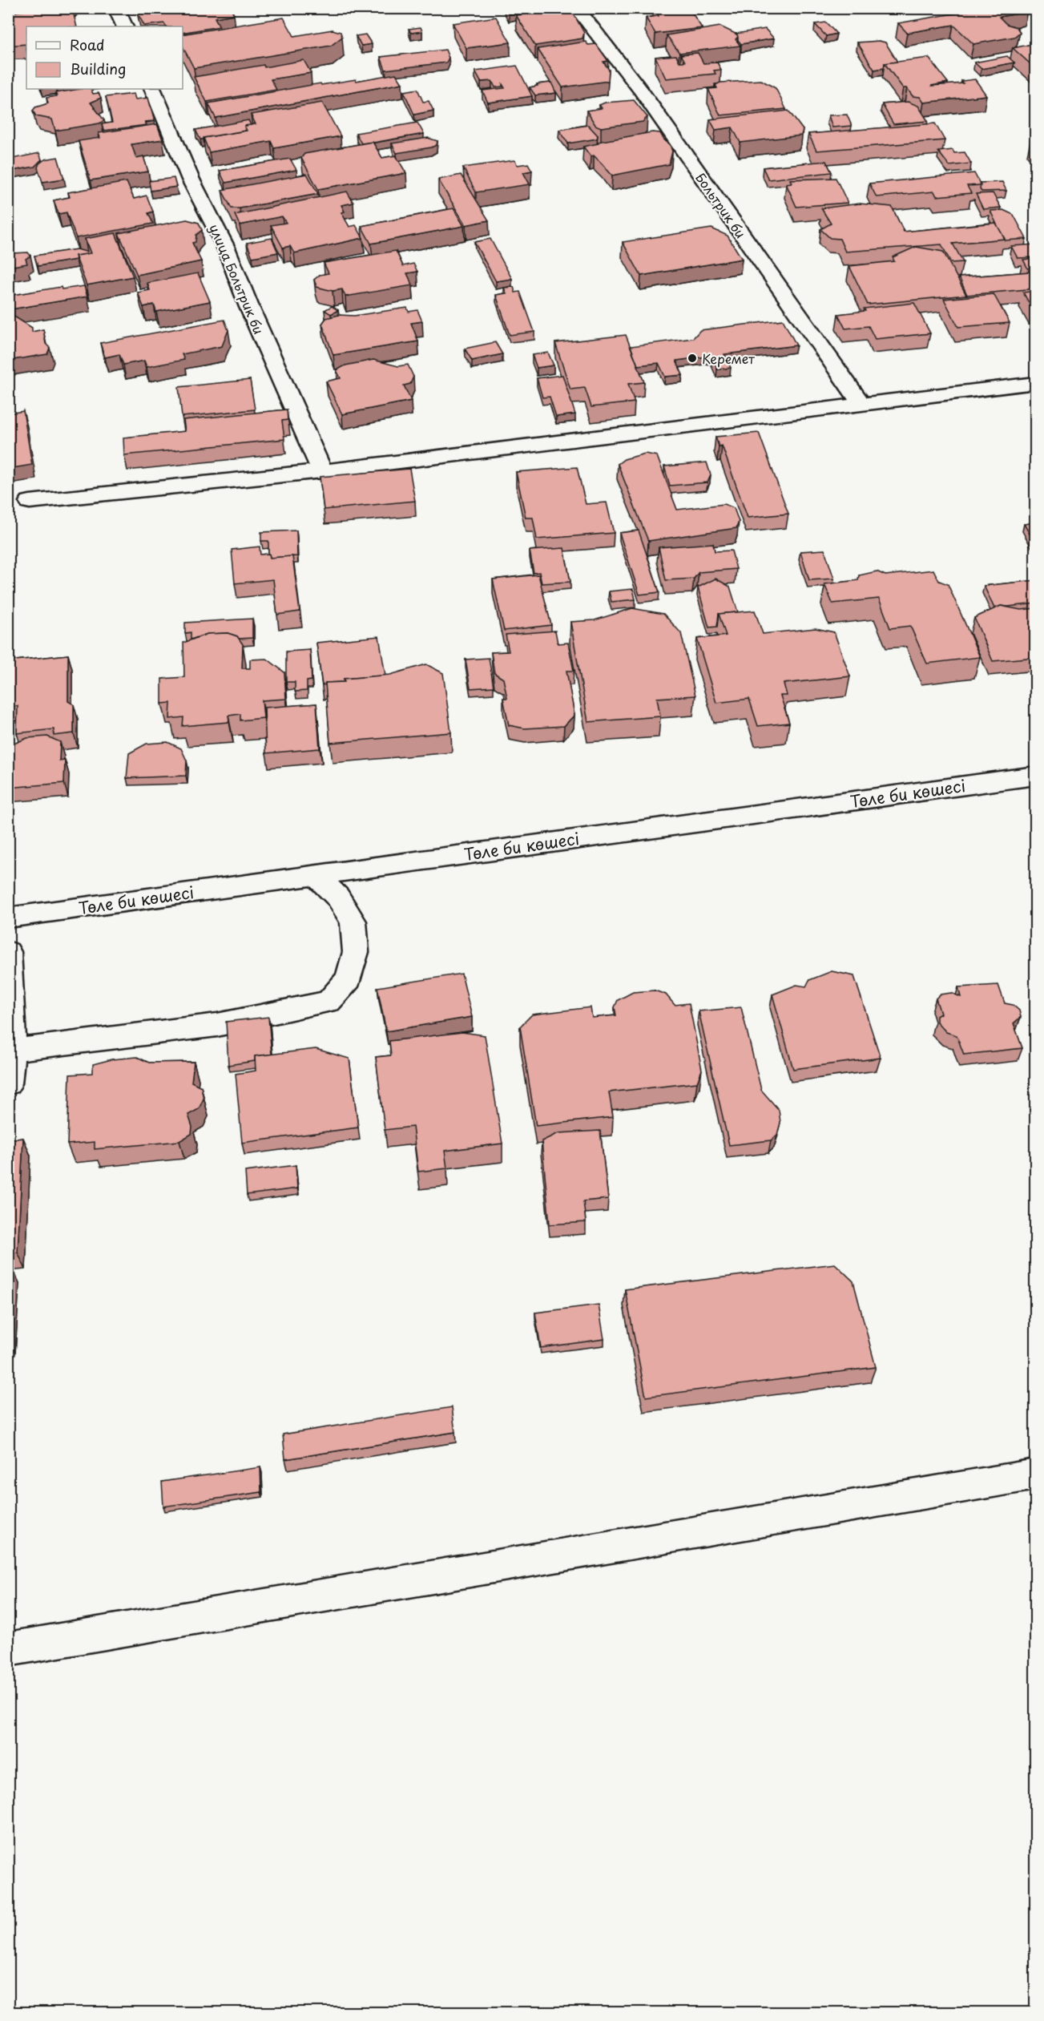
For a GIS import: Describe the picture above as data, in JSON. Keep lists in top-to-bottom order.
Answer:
{
  "streets": {
    "street": ["Больтрик би", "улица Больтрик би", "Төле би көшесі"]
  },
  "places": ["Керемет"],
  "legend": ["Road", "Building"]
}
